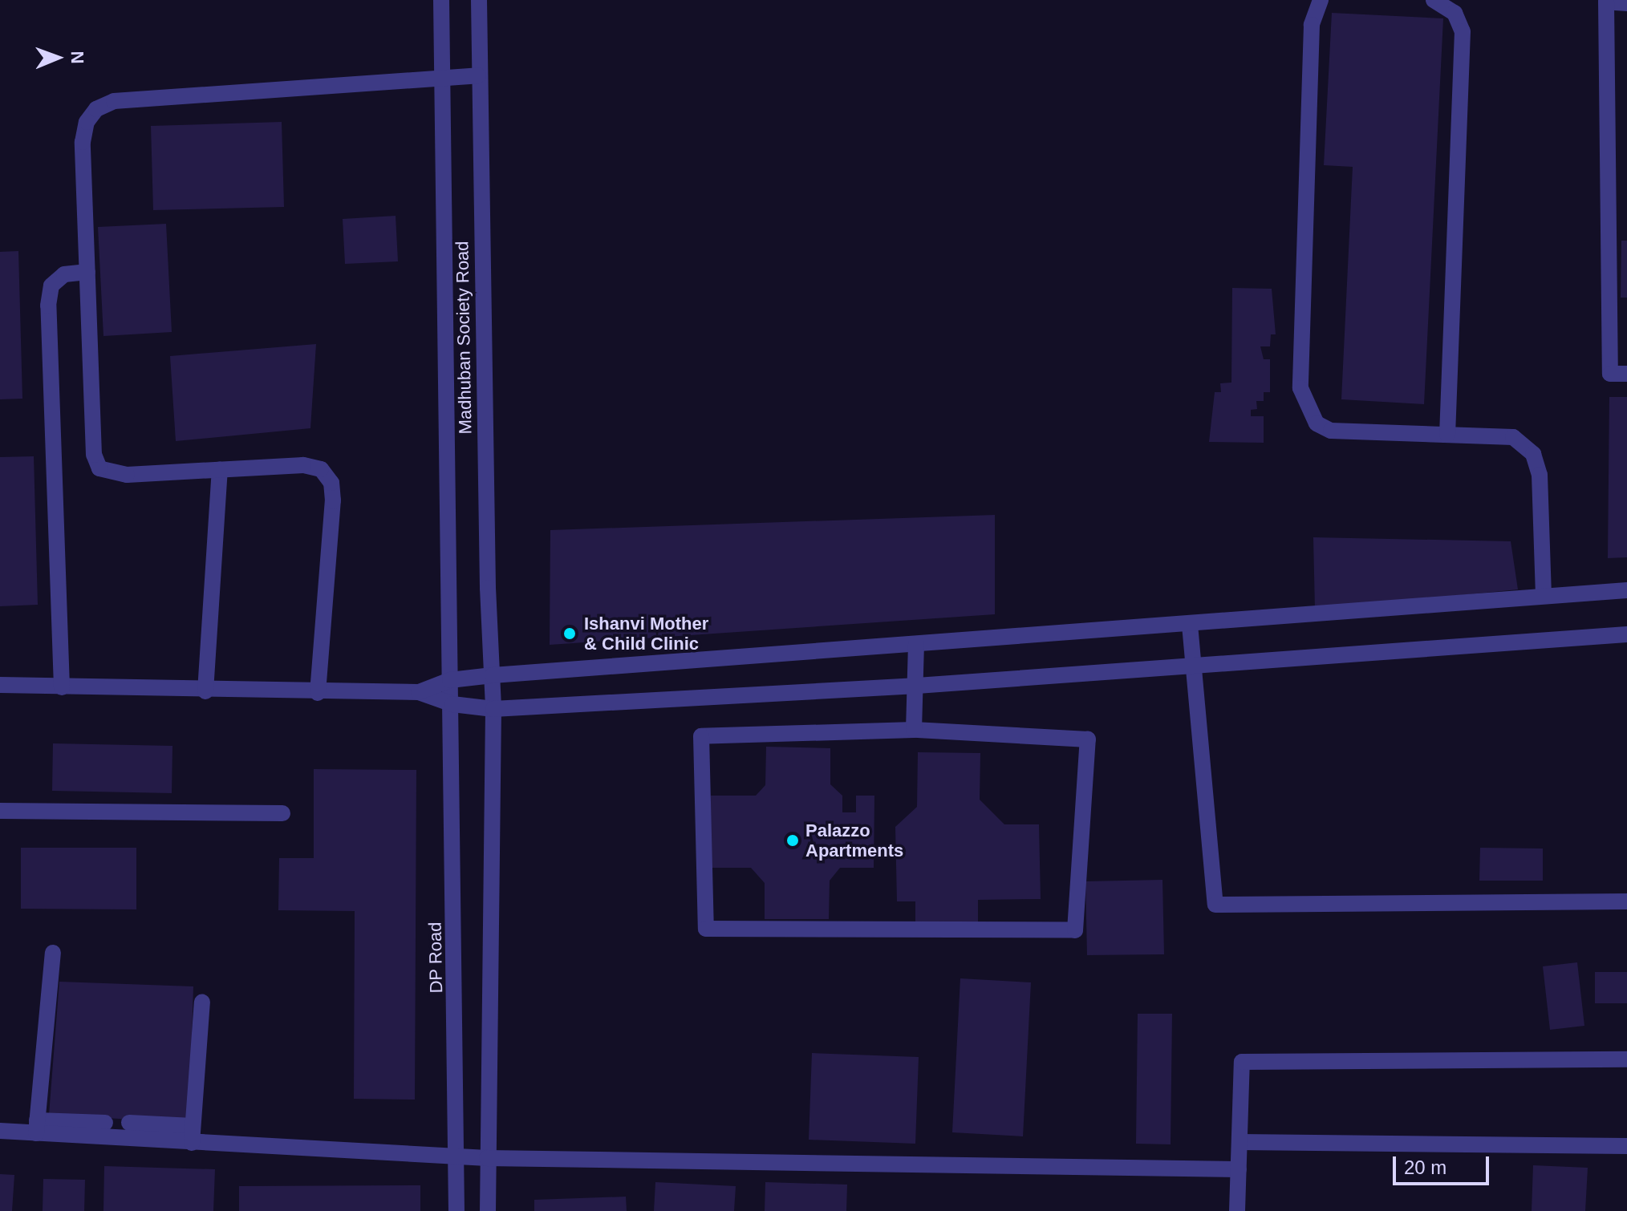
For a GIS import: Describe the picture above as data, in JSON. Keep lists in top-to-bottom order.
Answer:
{
  "streets": {
    "street": ["Madhuban Society Road", "DP Road"]
  },
  "places": ["Ishanvi Mother & Child Clinic", "Palazzo Apartments"],
  "scale_bar": "20 m",
  "north": "right"
}
